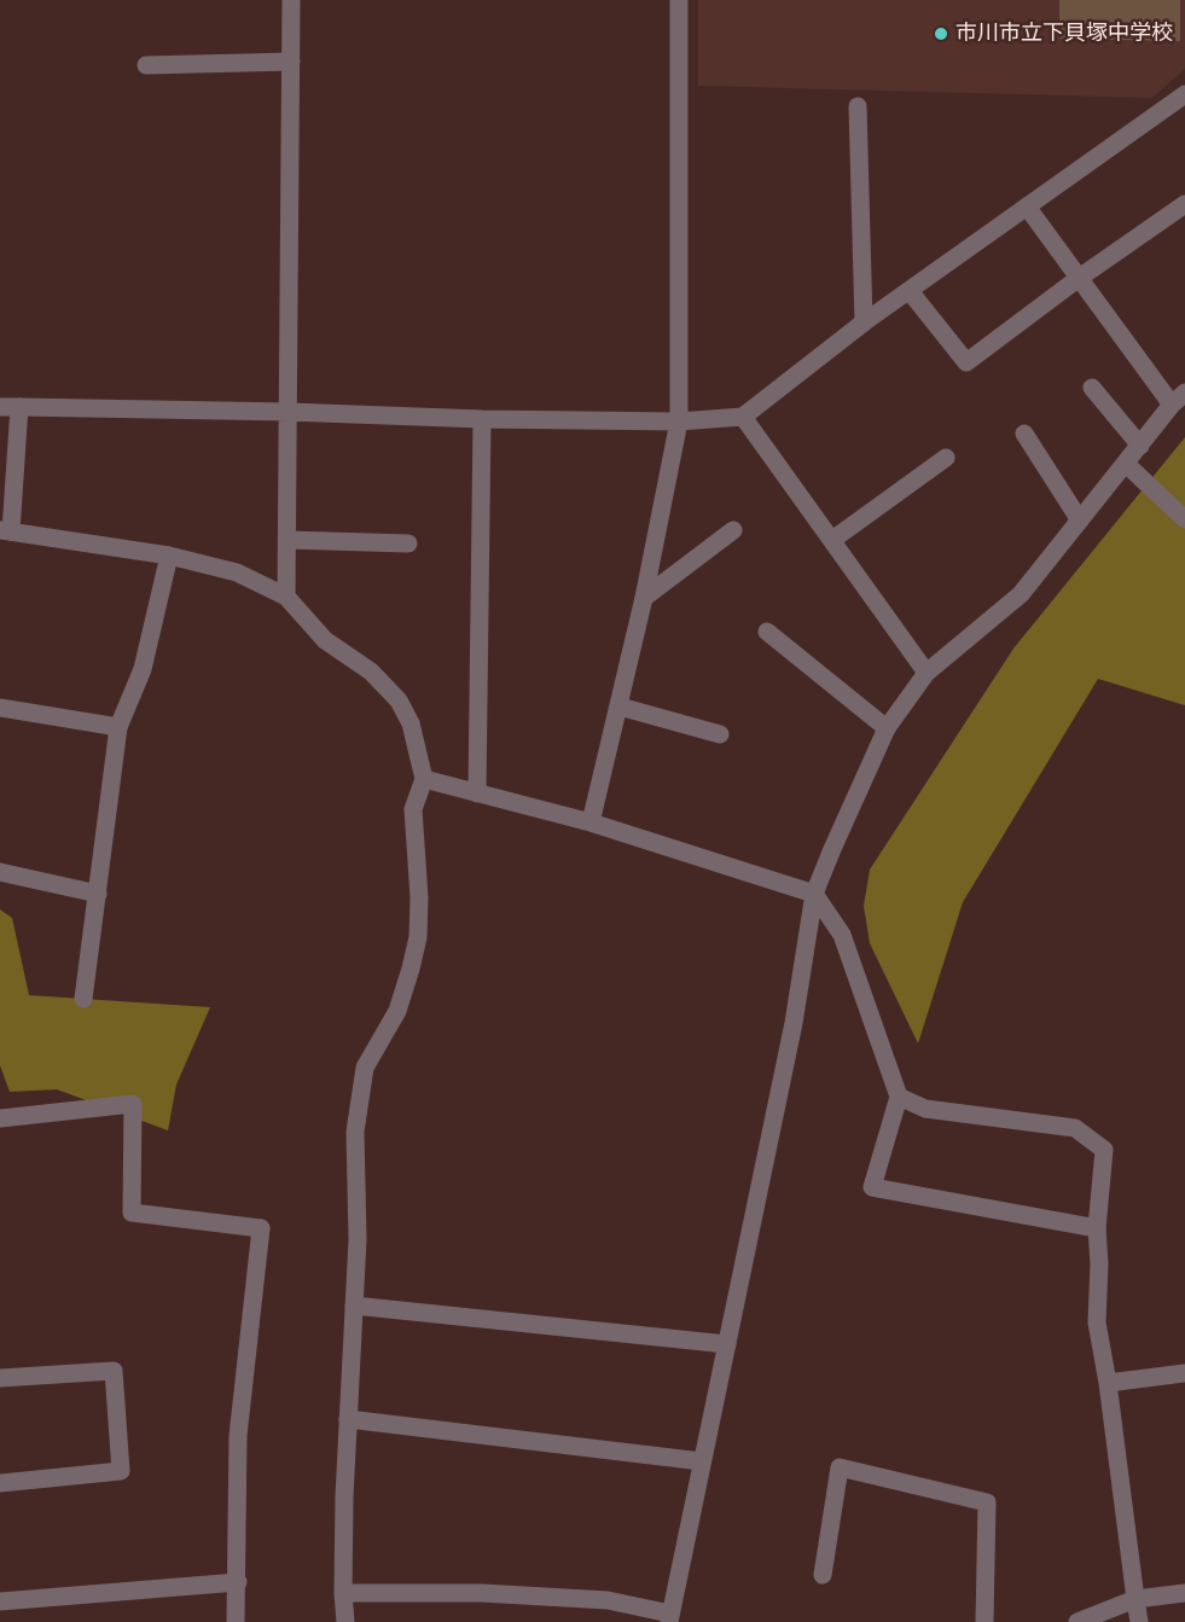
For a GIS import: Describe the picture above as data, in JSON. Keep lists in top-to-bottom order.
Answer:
{
  "places": ["市川市立下貝塚中学校"]
}
